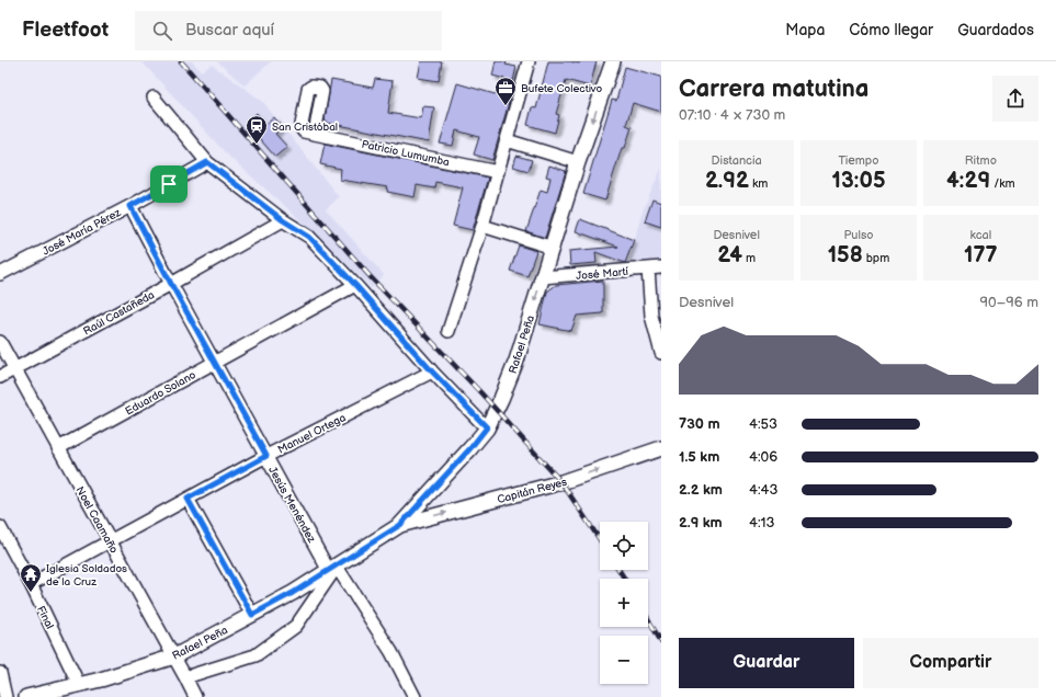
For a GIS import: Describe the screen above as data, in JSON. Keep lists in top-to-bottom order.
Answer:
{
  "streets": {
    "street": [
      "Patricio Lumumba",
      "José María Pérez",
      "José Martí",
      "Raúl Castañeda",
      "Rafael Peña",
      "Eduardo Solano",
      "Manuel Ortega",
      "Capitán Reyes",
      "Jesús Menéndez",
      "Noel Caamaño",
      "Final"
    ]
  },
  "crossings": [
    ["José María Pérez", "Jesús Menéndez"],
    ["José Martí", "Rafael Peña"],
    ["Raúl Castañeda", "Jesús Menéndez"],
    ["Raúl Castañeda", "Noel Caamaño"],
    ["Rafael Peña", "Capitán Reyes"],
    ["Rafael Peña", "Jesús Menéndez"],
    ["Rafael Peña", "Noel Caamaño"],
    ["Rafael Peña", "Final"],
    ["Eduardo Solano", "Jesús Menéndez"],
    ["Eduardo Solano", "Noel Caamaño"],
    ["Manuel Ortega", "Jesús Menéndez"],
    ["Manuel Ortega", "Noel Caamaño"],
    ["Manuel Ortega", "Final"]
  ],
  "one_way": ["Capitán Reyes"],
  "places": {
    "office": ["Bufete Colectivo"],
    "station": ["San Cristóbal"],
    "temple": ["Iglesia Soldados de la Cruz"]
  },
  "page": {
    "header": "Fleetfoot",
    "search": "Buscar aquí",
    "nav": ["Mapa", "Cómo llegar", "Guardados"],
    "heading": ["Carrera matutina", "07:10 · 4 × 730 m"],
    "stats": [
      ["Distancia", "2.92 km"],
      ["Tiempo", "13:05"],
      ["Ritmo", "4:29 /km"],
      ["Desnivel", "24 m"],
      ["Pulso", "158 bpm"],
      ["kcal", "177"]
    ],
    "chart": ["Desnivel", "90–96 m"],
    "list": [
      {
        "name": "730 m",
        "note": "4:53"
      },
      {
        "name": "1.5 km",
        "note": "4:06"
      },
      {
        "name": "2.2 km",
        "note": "4:43"
      },
      {
        "name": "2.9 km",
        "note": "4:13"
      }
    ],
    "map_buttons": ["+", "−"],
    "buttons": ["Guardar", "Compartir"]
  }
}
